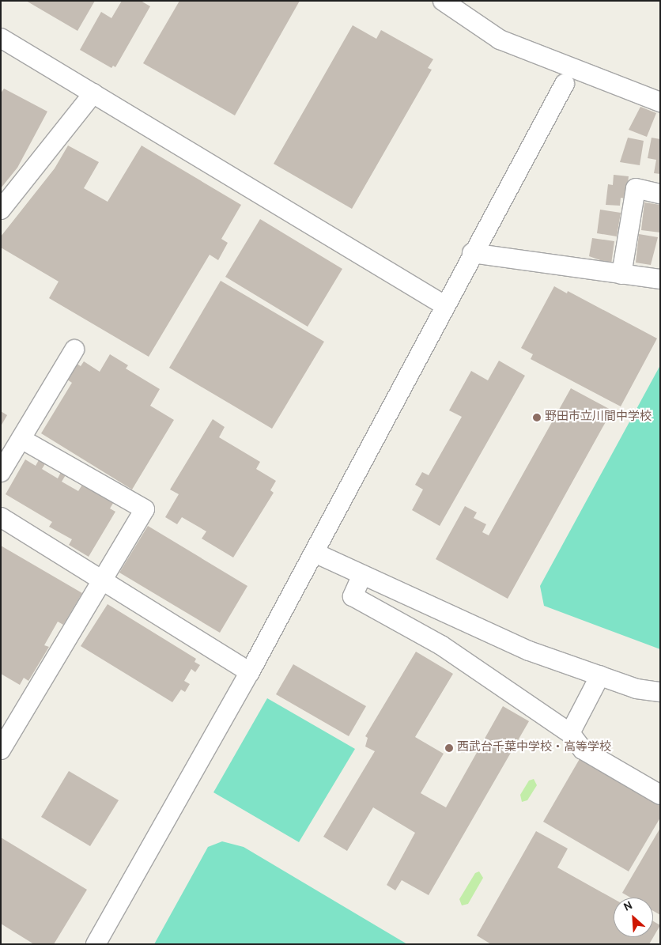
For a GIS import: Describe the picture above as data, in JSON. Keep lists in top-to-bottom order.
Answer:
{
  "places": ["野田市立川間中学校", "西武台千葉中学校・高等学校"],
  "north": "top left"
}
